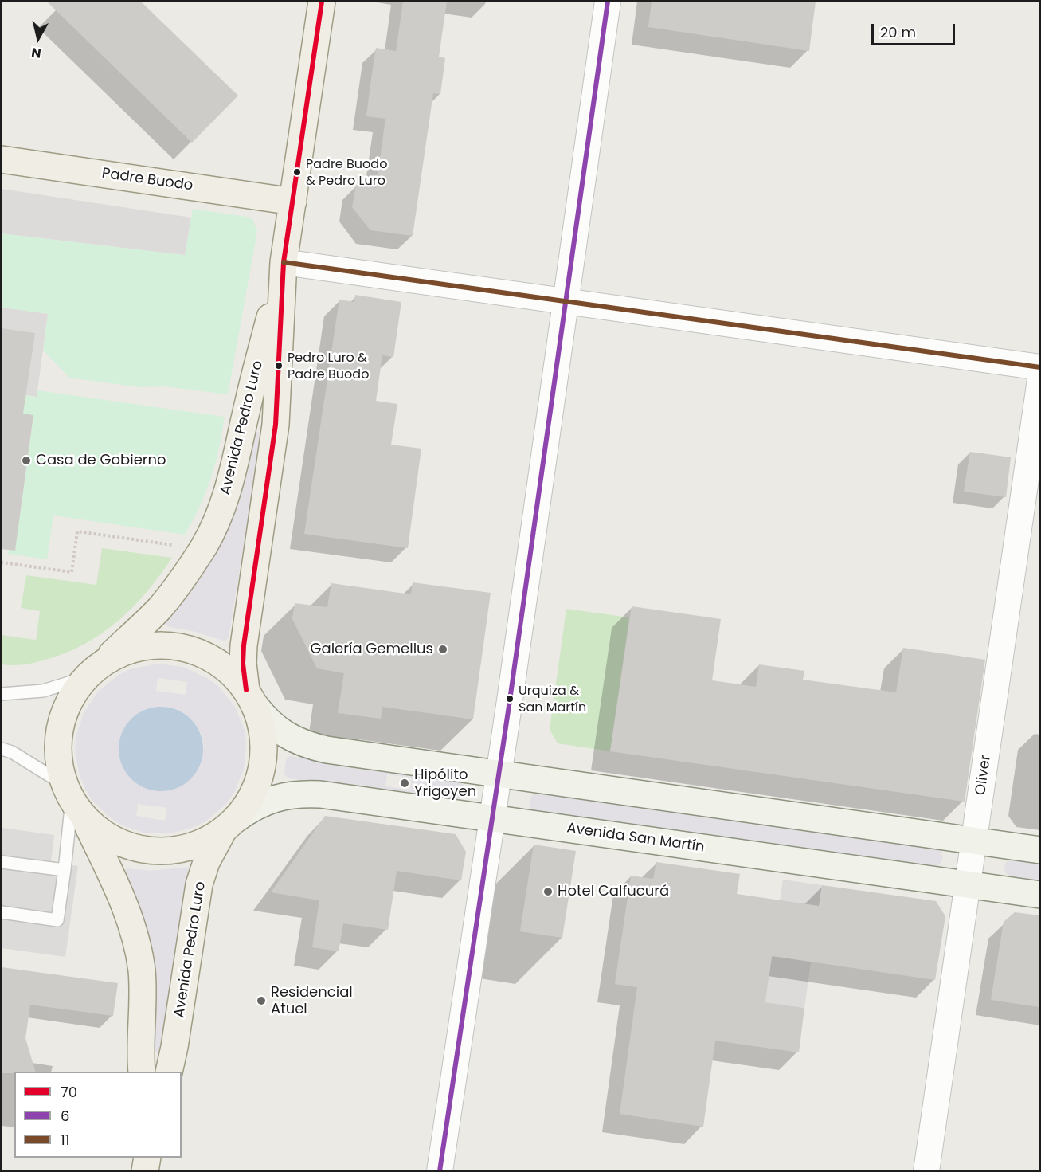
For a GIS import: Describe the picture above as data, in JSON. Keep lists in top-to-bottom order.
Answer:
{
  "streets": {
    "main road": ["Padre Buodo", "Avenida Pedro Luro", "Avenida San Martín"],
    "street": ["Oliver"]
  },
  "crossings": [
    ["Padre Buodo", "Avenida Pedro Luro"],
    ["Avenida Pedro Luro", "Avenida San Martín"],
    ["Oliver", "Avenida San Martín"]
  ],
  "places": [
    "Padre Buodo & Pedro Luro",
    "Pedro Luro & Padre Buodo",
    "Casa de Gobierno",
    "Galería Gemellus",
    "Urquiza & San Martín",
    "Hipólito Yrigoyen",
    "Hotel Calfucurá",
    "Residencial Atuel"
  ],
  "lines": ["transit line 70", "transit line 6", "transit line 11"],
  "legend": ["70", "6", "11"],
  "scale_bar": "20 m",
  "north": "bottom"
}
